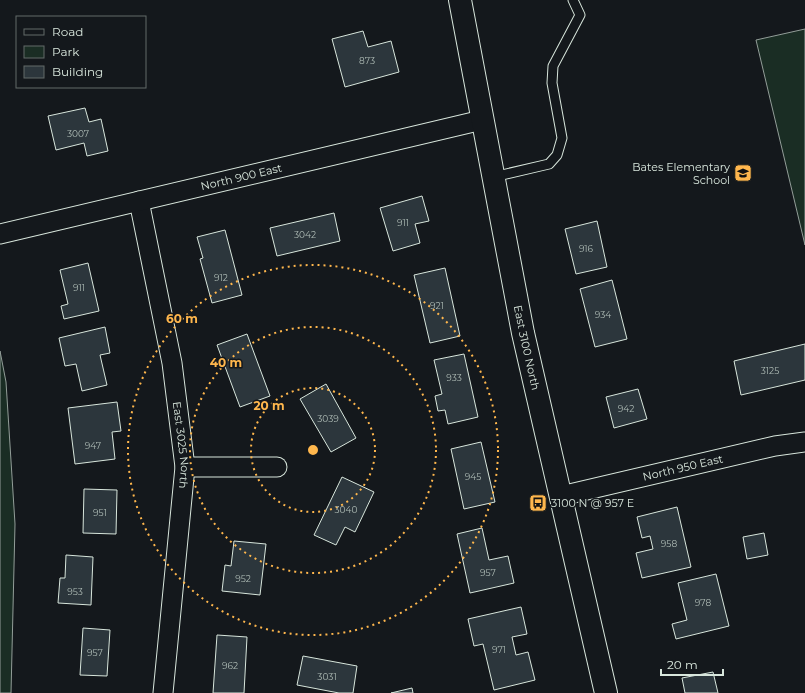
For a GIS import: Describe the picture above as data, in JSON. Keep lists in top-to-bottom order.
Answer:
{
  "streets": {
    "main road": ["East 3100 North"],
    "street": ["North 900 East", "East 3025 North", "North 950 East"]
  },
  "crossings": [
    ["North 900 East", "East 3100 North"],
    ["North 900 East", "East 3025 North"],
    ["East 3100 North", "North 950 East"]
  ],
  "places": {
    "school or university": ["Bates Elementary School"],
    "bus stop": ["3100 N @ 957 E"]
  },
  "house_numbers": [
    "873",
    "3007",
    "911",
    "3042",
    "916",
    "912",
    "911",
    "921",
    "934",
    "3125",
    "933",
    "942",
    "3039",
    "947",
    "945",
    "3040",
    "951",
    "958",
    "957",
    "952",
    "953",
    "978",
    "971",
    "957",
    "962",
    "3031"
  ],
  "legend": ["Road", "Park", "Building"],
  "scale_bar": "20 m",
  "rings": ["60 m", "40 m", "20 m"]
}
